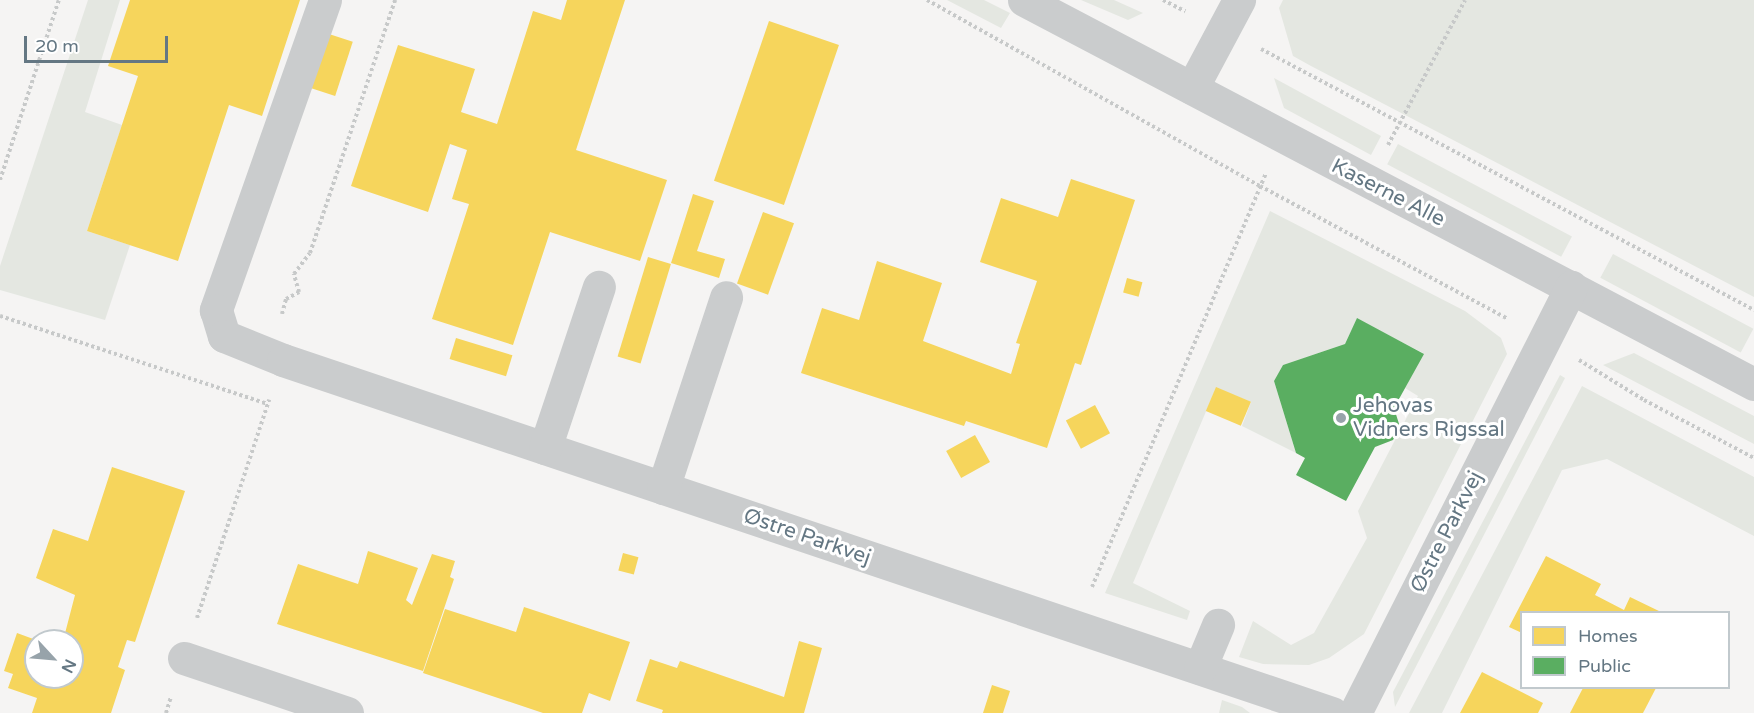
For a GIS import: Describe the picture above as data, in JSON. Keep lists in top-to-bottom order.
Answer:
{
  "streets": {
    "street": ["Kaserne Alle", "Østre Parkvej"]
  },
  "crossings": [
    ["Kaserne Alle", "Østre Parkvej"]
  ],
  "places": ["Jehovas Vidners Rigssal"],
  "legend": ["Homes", "Public"],
  "scale_bar": "20 m",
  "north": "bottom right"
}
